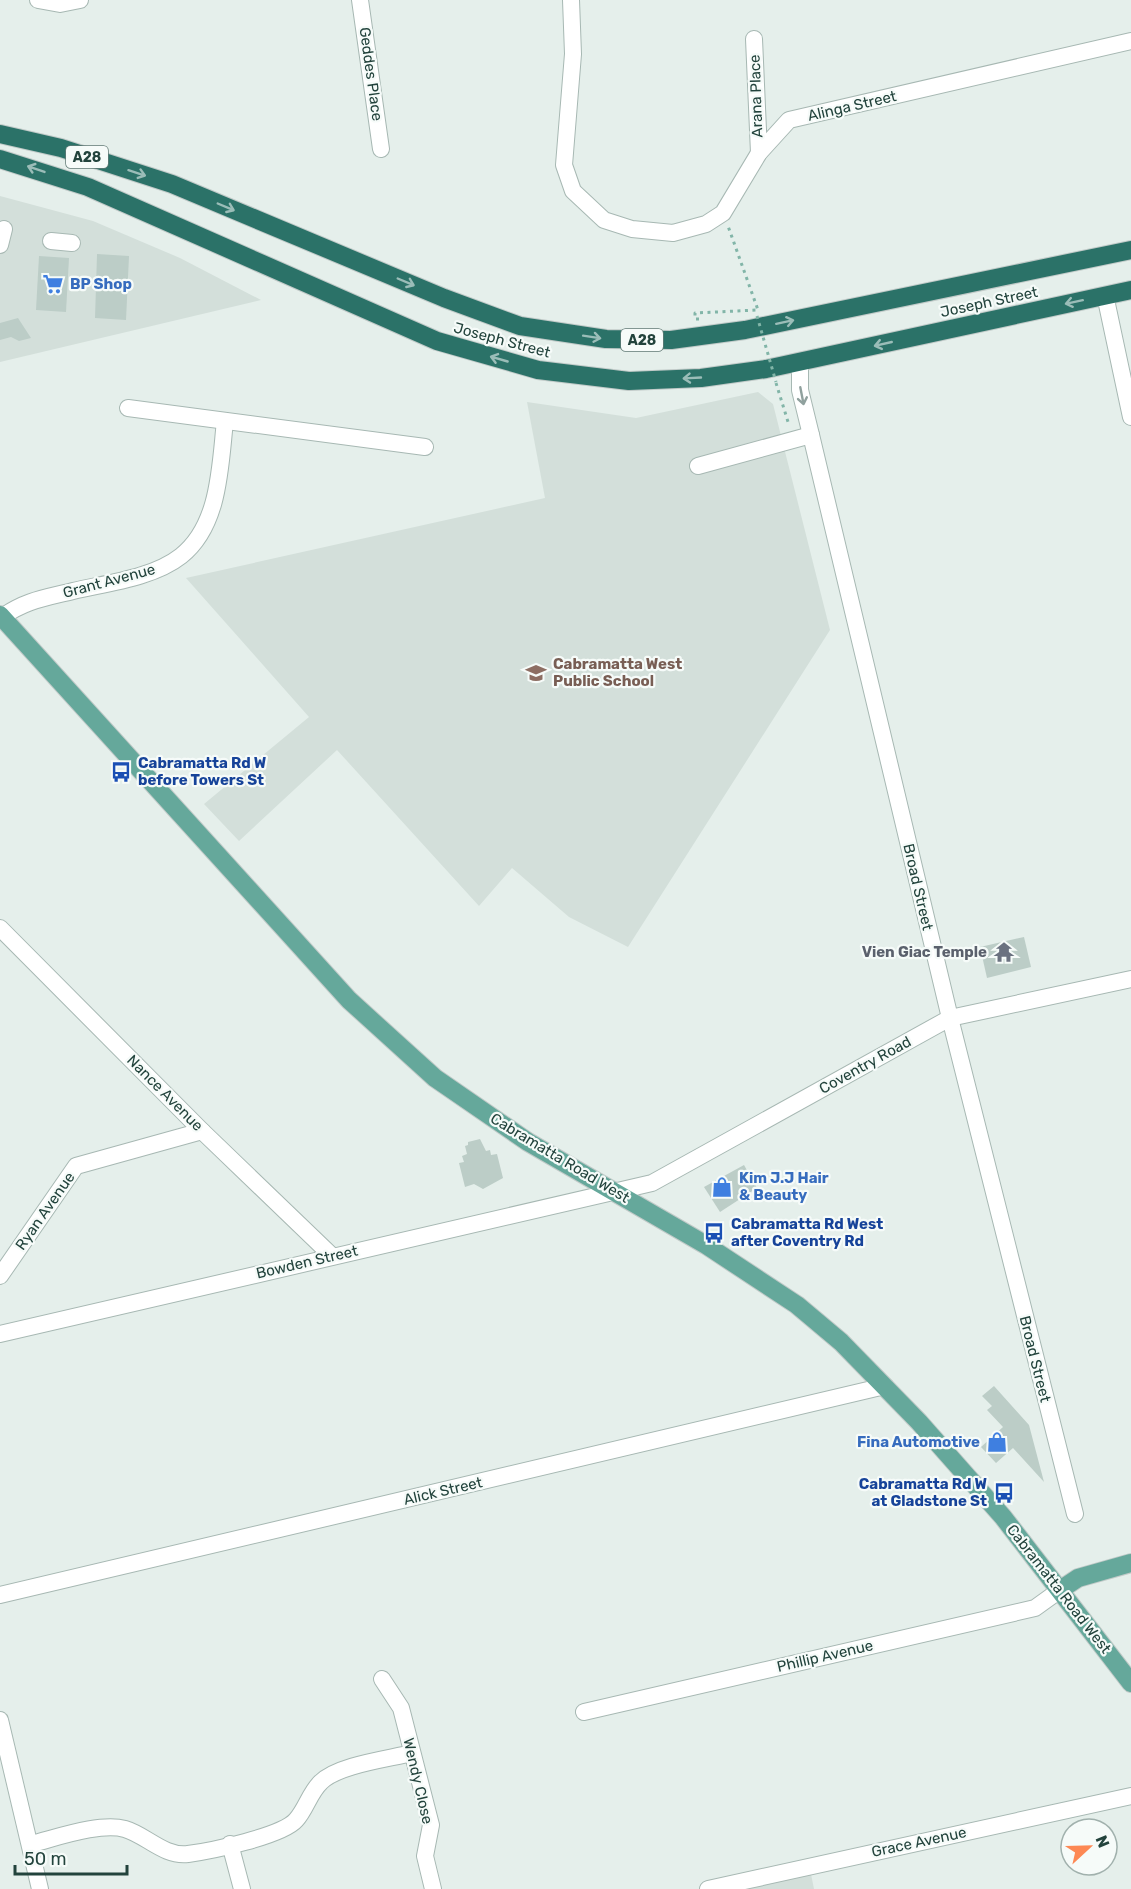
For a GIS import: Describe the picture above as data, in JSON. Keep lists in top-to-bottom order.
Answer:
{
  "streets": {
    "highway": ["A28", "Joseph Street"],
    "main road": ["Cabramatta Road West"],
    "street": [
      "Geddes Place",
      "Arana Place",
      "Alinga Street",
      "Grant Avenue",
      "Broad Street",
      "Coventry Road",
      "Nance Avenue",
      "Ryan Avenue",
      "Bowden Street",
      "Alick Street",
      "Phillip Avenue",
      "Wendy Close",
      "Grace Avenue"
    ]
  },
  "crossings": [
    ["Arana Place", "Alinga Street"],
    ["Joseph Street", "Broad Street"],
    ["Grant Avenue", "Cabramatta Road West"],
    ["Broad Street", "Coventry Road"],
    ["Coventry Road", "Cabramatta Road West"],
    ["Coventry Road", "Bowden Street"],
    ["Nance Avenue", "Ryan Avenue"],
    ["Nance Avenue", "Bowden Street"],
    ["Cabramatta Road West", "Bowden Street"],
    ["Cabramatta Road West", "Alick Street"],
    ["Cabramatta Road West", "Phillip Avenue"]
  ],
  "places": {
    "supermarket": ["BP Shop"],
    "school or university": ["Cabramatta West Public School"],
    "bus stop": ["Cabramatta Rd W before Towers St", "Cabramatta Rd West after Coventry Rd", "Cabramatta Rd W at Gladstone St"],
    "temple": ["Vien Giac Temple"],
    "shop": ["Kim J.J Hair & Beauty", "Fina Automotive"]
  },
  "scale_bar": "50 m",
  "north": "right"
}
